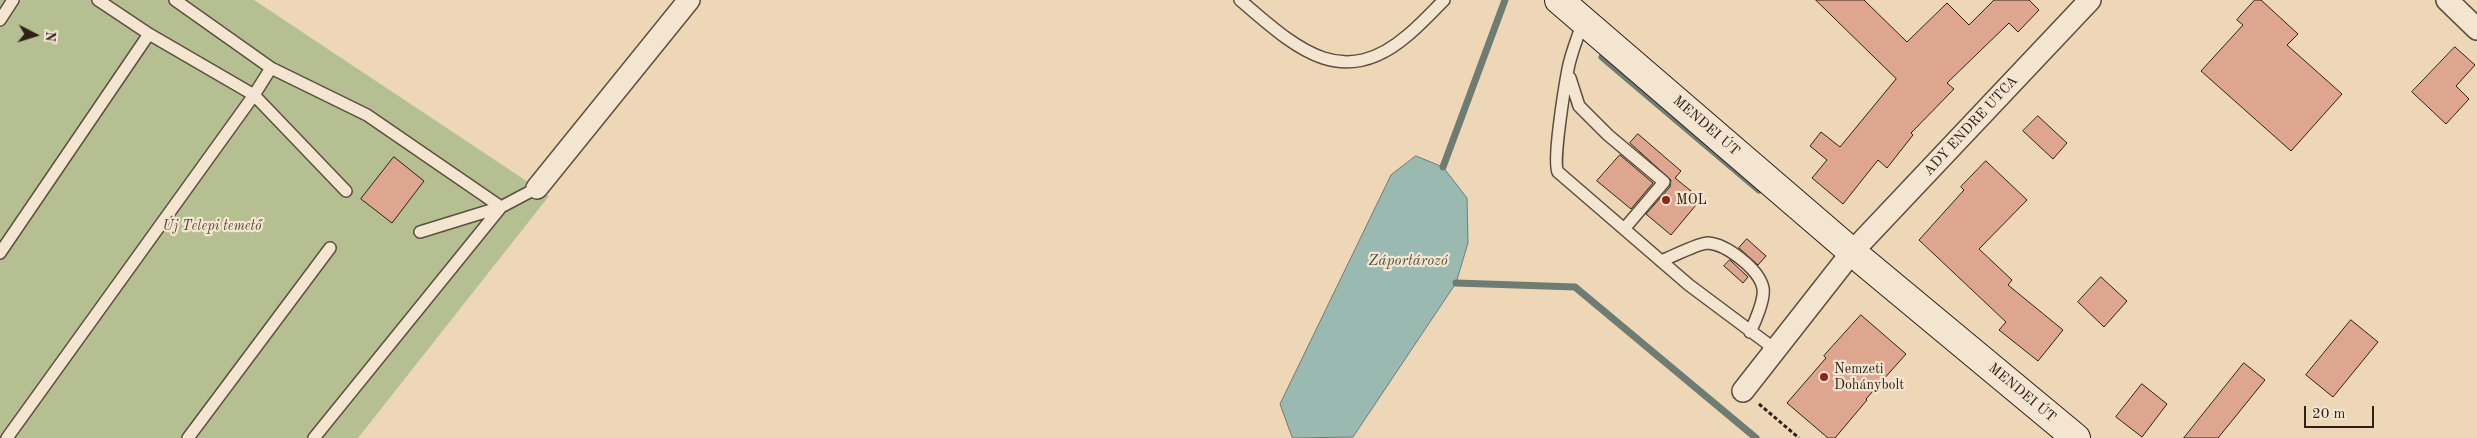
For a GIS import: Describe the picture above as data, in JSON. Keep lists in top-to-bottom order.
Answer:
{
  "streets": {
    "main road": ["MENDEI ÚT"],
    "street": ["ADY ENDRE UTCA"]
  },
  "crossings": [
    ["MENDEI ÚT", "ADY ENDRE UTCA"]
  ],
  "water": ["Záportározó"],
  "parks": ["Új Telepi temető"],
  "places": ["MOL", "Nemzeti Dohánybolt"],
  "scale_bar": "20 m",
  "north": "right"
}
